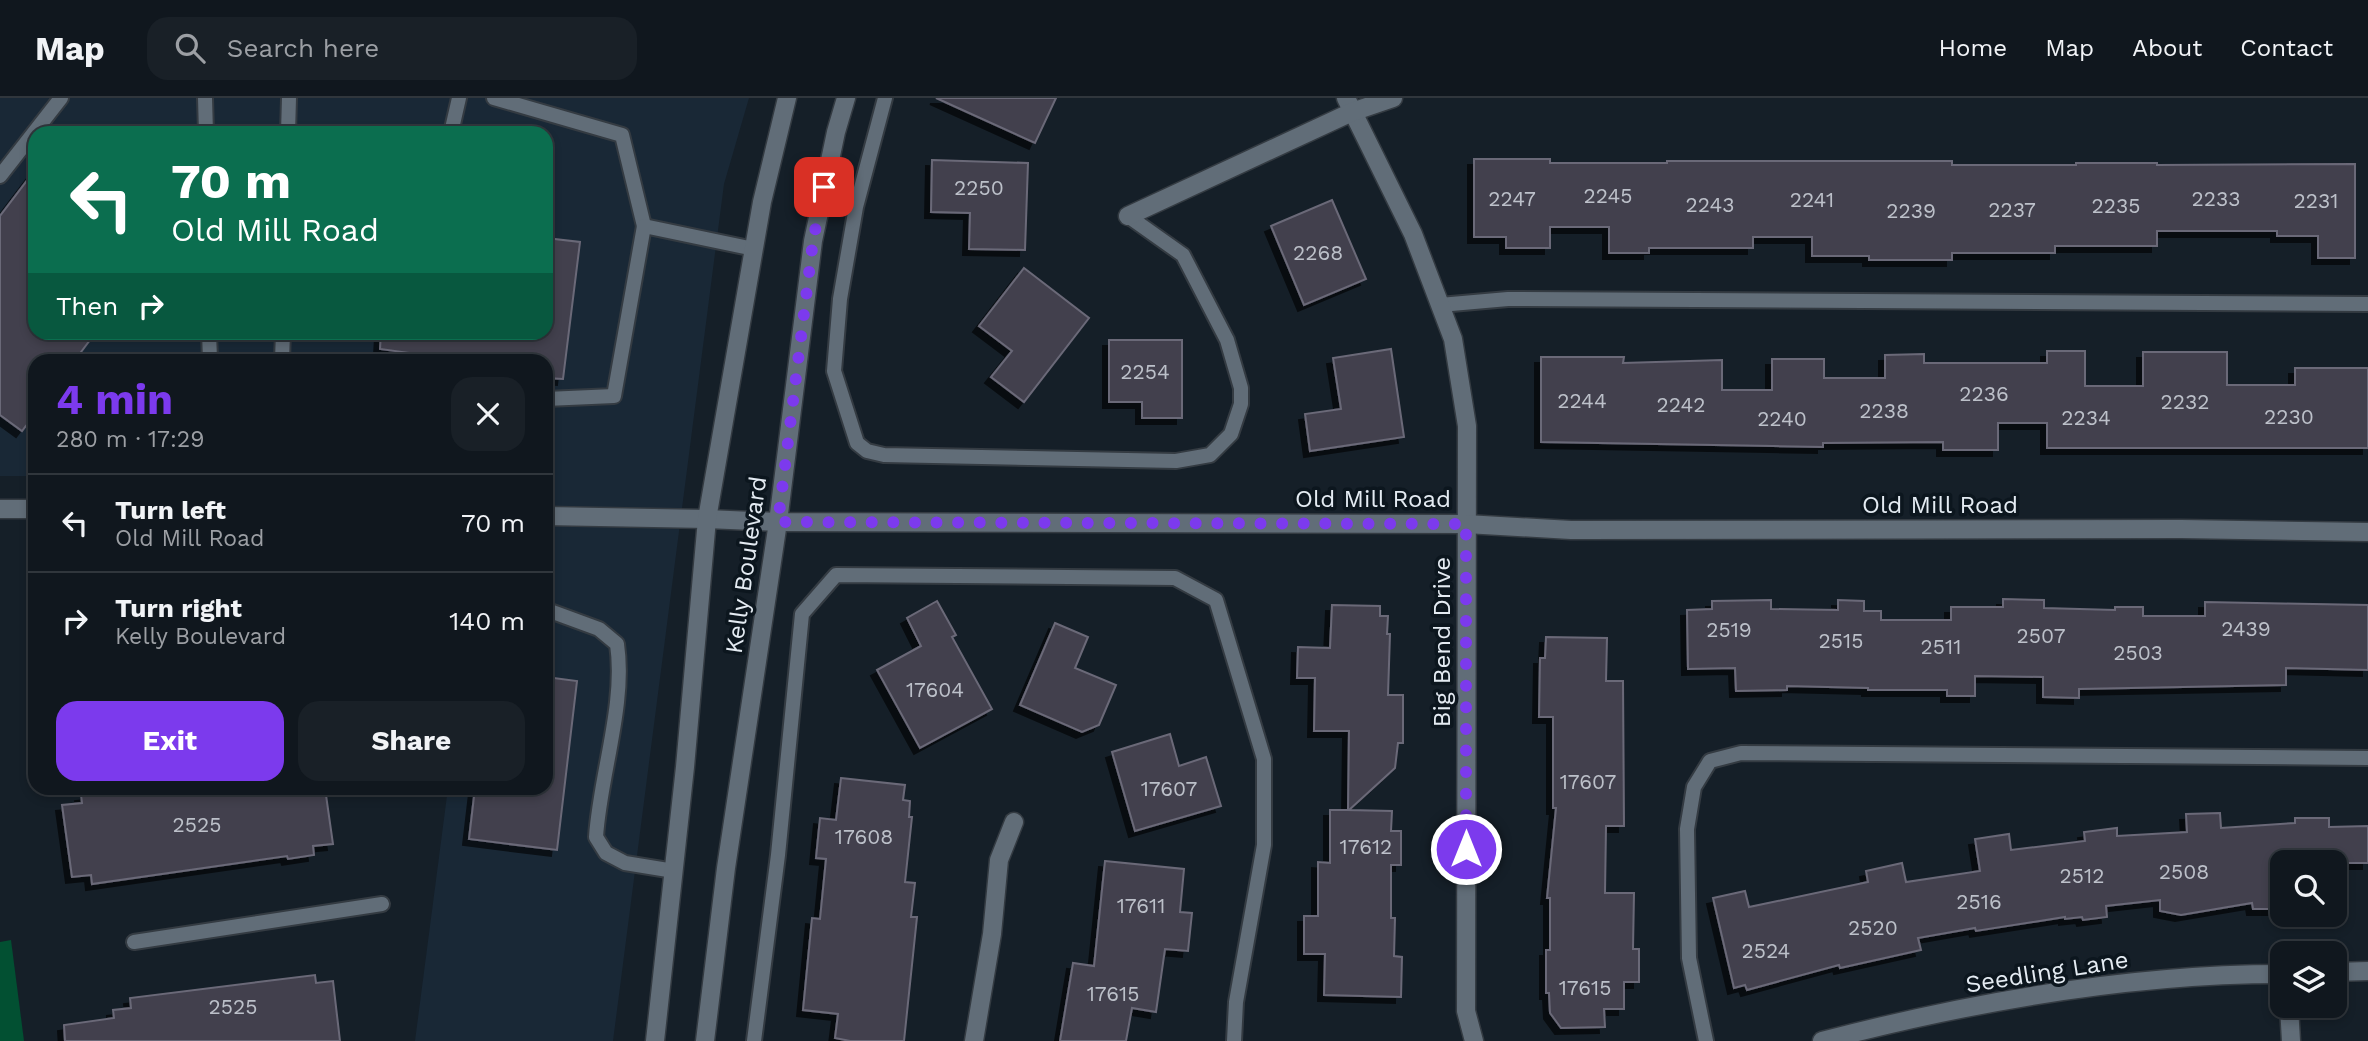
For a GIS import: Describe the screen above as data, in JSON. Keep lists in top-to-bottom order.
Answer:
{
  "streets": {
    "street": [
      "Old Mill Road",
      "Kelly Boulevard",
      "Big Bend Drive",
      "Seedling Lane"
    ]
  },
  "crossings": [
    ["Old Mill Road", "Kelly Boulevard"],
    ["Old Mill Road", "Big Bend Drive"]
  ],
  "house_numbers": [
    "2250",
    "2245",
    "2247",
    "2233",
    "2241",
    "2231",
    "2243",
    "2235",
    "2237",
    "2239",
    "2268",
    "2254",
    "2236",
    "2244",
    "2232",
    "2242",
    "2238",
    "2230",
    "2234",
    "2240",
    "2439",
    "2519",
    "2507",
    "2515",
    "2511",
    "2503",
    "17604",
    "17607",
    "17607",
    "2525",
    "17608",
    "17612",
    "2508",
    "2512",
    "2516",
    "17611",
    "2520",
    "2524",
    "17615",
    "17615",
    "2525"
  ],
  "page": {
    "header": "Map",
    "search": "Search here",
    "nav": [
      "Home",
      "Map",
      "About",
      "Contact"
    ],
    "turn": ["70 m", "Old Mill Road"],
    "then": "Then",
    "heading": ["4 min", "280 m · 17:29"],
    "list": [
      {
        "name": "Turn left",
        "note": "Old Mill Road",
        "value": "70 m"
      },
      {
        "name": "Turn right",
        "note": "Kelly Boulevard",
        "value": "140 m"
      }
    ],
    "buttons": ["Exit", "Share"]
  }
}
